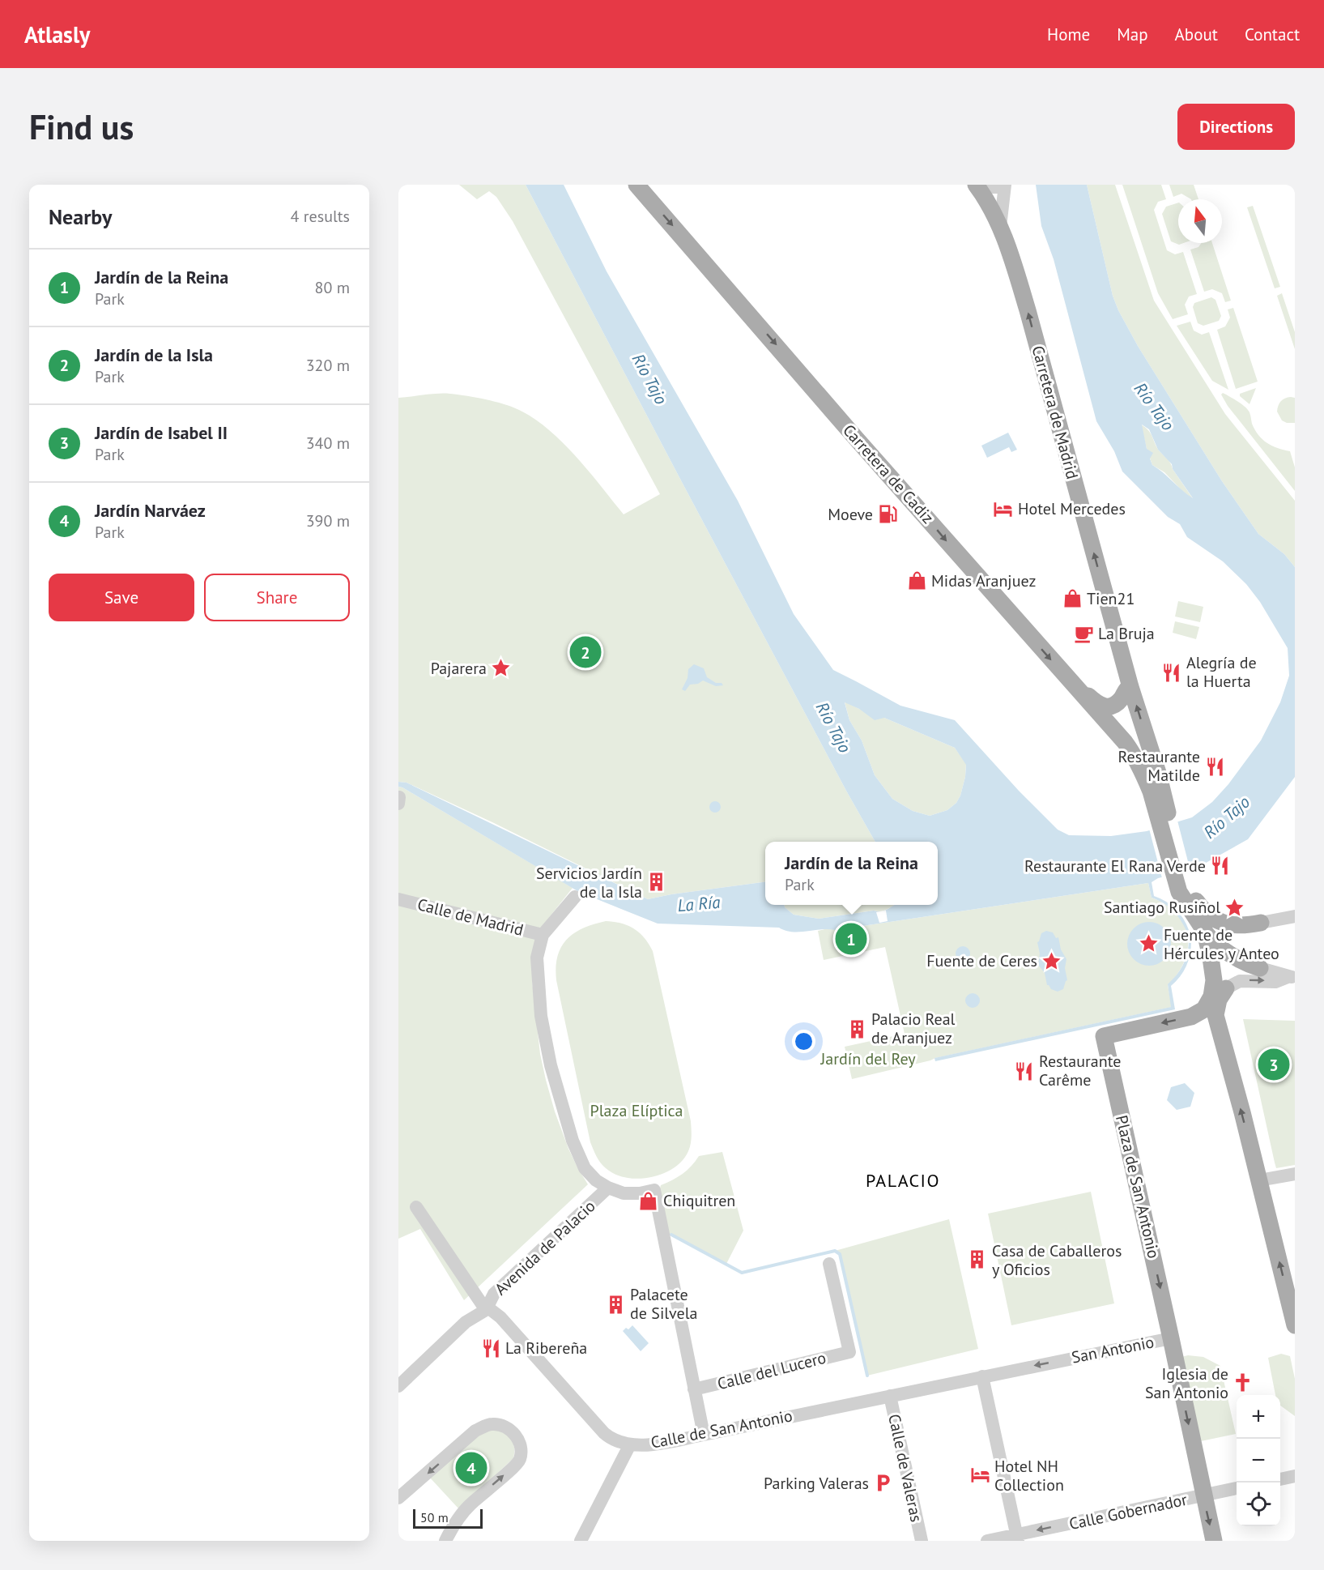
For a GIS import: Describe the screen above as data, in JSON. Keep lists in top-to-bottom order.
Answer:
{
  "streets": {
    "main road": [
      "Carretera de Madrid",
      "Carretera de Cadiz",
      "Plaza de San Antonio",
      "San Antonio"
    ],
    "street": [
      "Calle de Madrid",
      "Avenida de Palacio",
      "Calle del Lucero",
      "Calle de San Antonio",
      "Calle de Valeras",
      "Calle Gobernador"
    ]
  },
  "crossings": [
    ["Carretera de Madrid", "Carretera de Cadiz"],
    ["Plaza de San Antonio", "San Antonio"],
    ["Avenida de Palacio", "Calle de San Antonio"],
    ["San Antonio", "Calle de San Antonio"],
    ["San Antonio", "Calle Gobernador"],
    ["Calle de San Antonio", "Calle de Valeras"]
  ],
  "one_way": ["Carretera de Madrid", "Carretera de Cadiz", "Calle Gobernador"],
  "districts": ["PALACIO"],
  "water": ["Río Tajo", "La Ría"],
  "parks": ["Jardín del Rey", "Plaza Elíptica"],
  "places": {
    "hotel": ["Hotel Mercedes", "Hotel NH Collection"],
    "fuel station": ["Moeve"],
    "shop": ["Midas Aranjuez", "Tien21", "Chiquitren"],
    "cafe": ["La Bruja"],
    "place": [
      "Pajarera",
      "Santiago Rusiñol",
      "Fuente de Hércules y Anteo",
      "Fuente de Ceres"
    ],
    "restaurant": [
      "Alegría de la Huerta",
      "Restaurante Matilde",
      "Restaurante El Rana Verde",
      "Restaurante Carême",
      "La Ribereña"
    ],
    "building": [
      "Servicios Jardín de la Isla",
      "Palacio Real de Aranjuez",
      "Casa de Caballeros y Oficios",
      "Palacete de Silvela"
    ],
    "church": ["Iglesia de San Antonio"],
    "parking": ["Parking Valeras"]
  },
  "scale_bar": "50 m",
  "north": "top",
  "page": {
    "header": "Atlasly",
    "nav": [
      "Home",
      "Map",
      "About",
      "Contact"
    ],
    "buttons": [
      "Directions",
      ["Save", "Share"]
    ],
    "title": "Find us",
    "heading": ["Nearby", "4 results"],
    "list": [
      {
        "mark": "1",
        "name": "Jardín de la Reina",
        "note": "Park",
        "value": "80 m"
      },
      {
        "mark": "2",
        "name": "Jardín de la Isla",
        "note": "Park",
        "value": "320 m"
      },
      {
        "mark": "3",
        "name": "Jardín de Isabel II",
        "note": "Park",
        "value": "340 m"
      },
      {
        "mark": "4",
        "name": "Jardín Narváez",
        "note": "Park",
        "value": "390 m"
      }
    ],
    "pins": [
      "2",
      "1",
      "3",
      "4"
    ],
    "popup": ["Jardín de la Reina", "Park"],
    "map_buttons": ["+", "−"],
    "scale": "50 m"
  }
}
